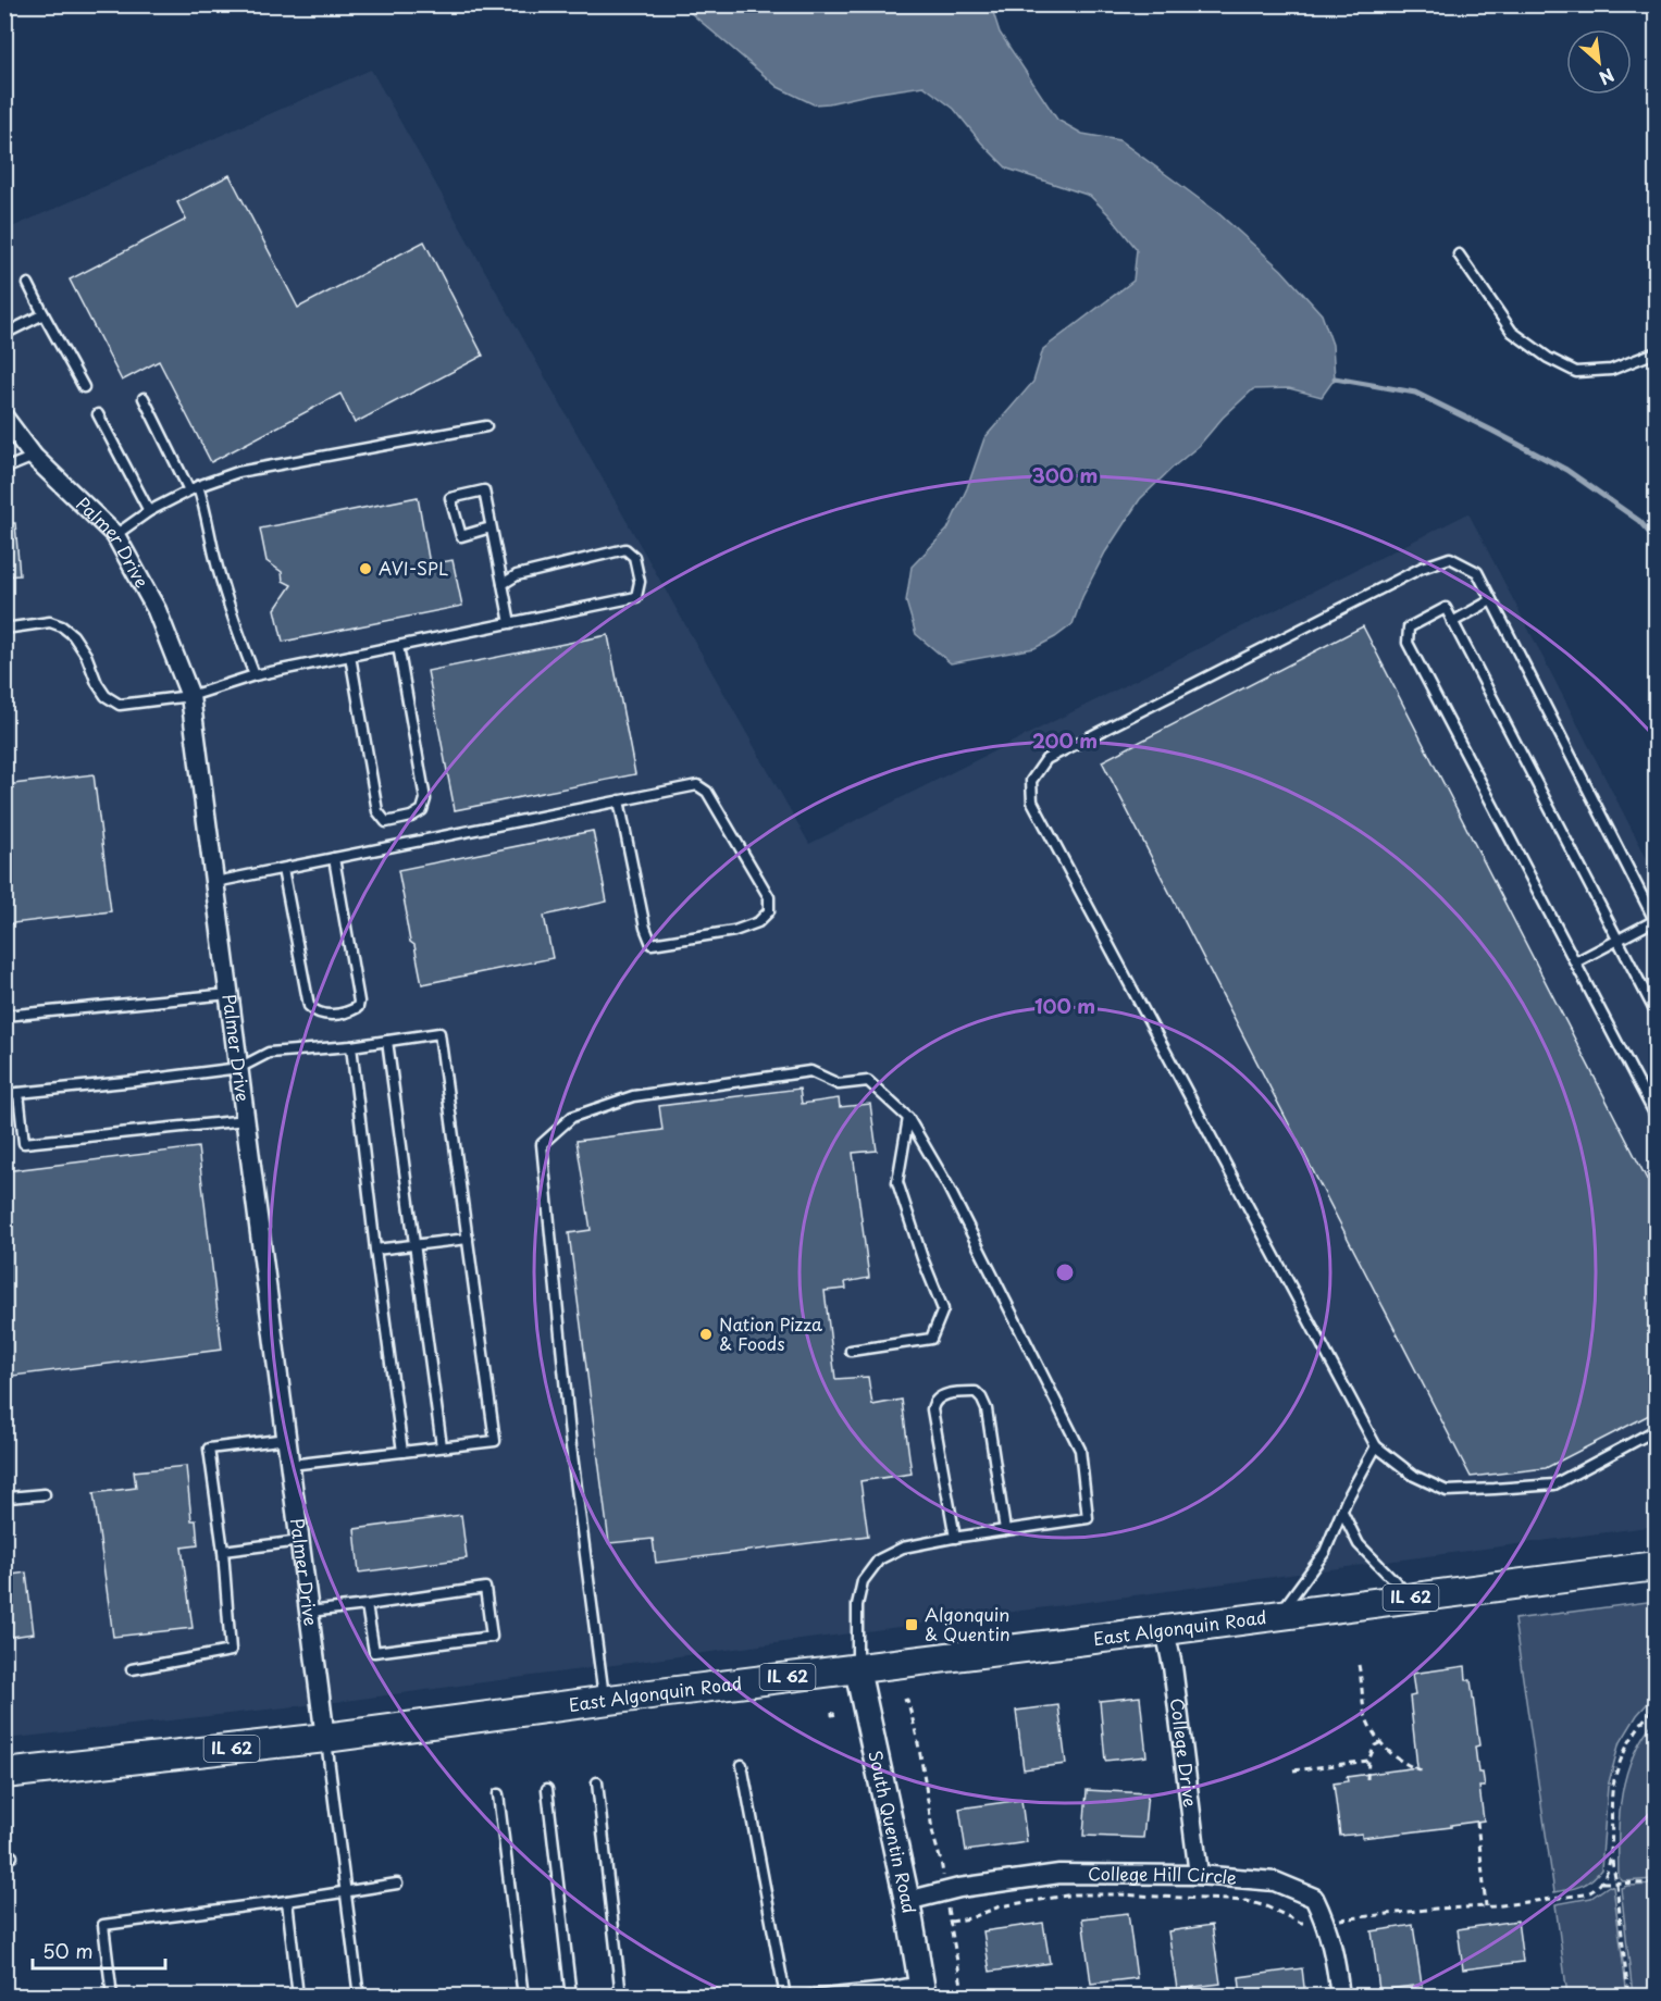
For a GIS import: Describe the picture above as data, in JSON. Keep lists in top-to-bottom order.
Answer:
{
  "streets": {
    "main road": ["IL 62", "East Algonquin Road", "South Quentin Road"],
    "street": ["Palmer Drive", "College Drive", "College Hill Circle"]
  },
  "crossings": [
    ["Palmer Drive", "East Algonquin Road"],
    ["East Algonquin Road", "College Drive"],
    ["East Algonquin Road", "South Quentin Road"],
    ["College Drive", "College Hill Circle"],
    ["South Quentin Road", "College Hill Circle"]
  ],
  "places": {
    "other": ["AVI-SPL", "Nation Pizza & Foods"],
    "transit": ["Algonquin & Quentin"]
  },
  "scale_bar": "50 m",
  "north": "bottom right",
  "rings": ["300 m", "200 m", "100 m"]
}
